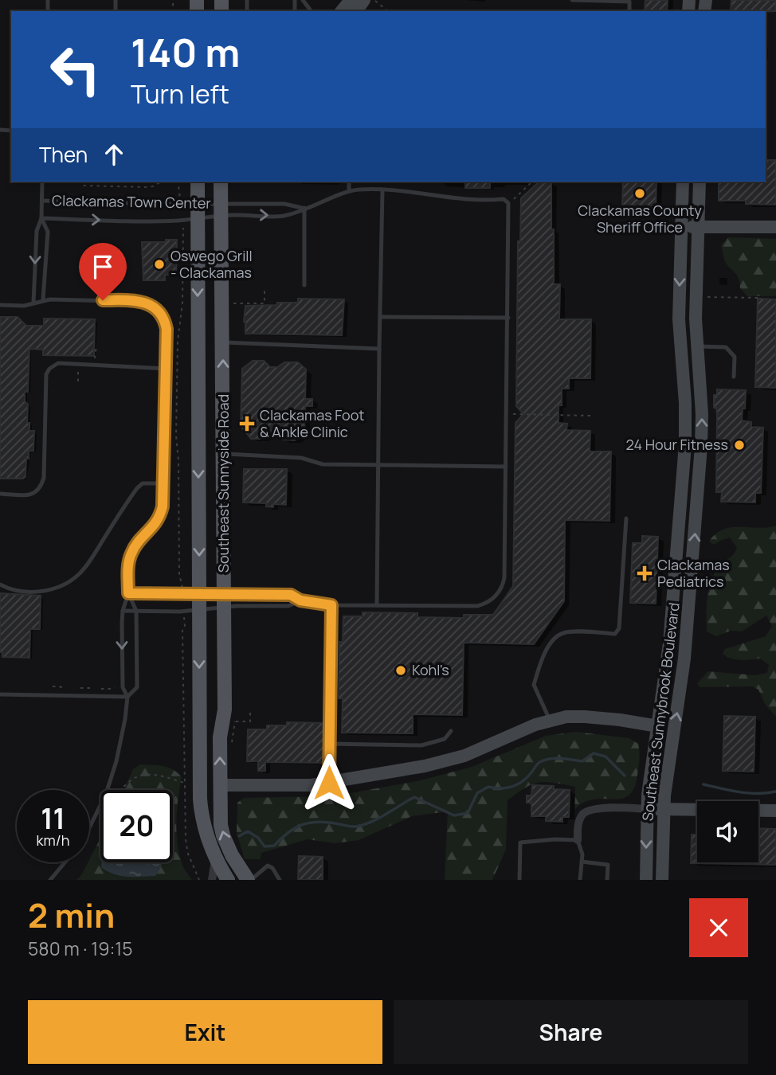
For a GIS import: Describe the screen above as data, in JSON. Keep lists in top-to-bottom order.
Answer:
{
  "streets": {
    "main road": ["Southeast Sunnyside Road", "Southeast Sunnybrook Boulevard"],
    "lane": ["Clackamas Town Center"]
  },
  "crossings": [
    ["Clackamas Town Center", "Southeast Sunnyside Road"]
  ],
  "places": {
    "other": [
      "Clackamas County Sheriff Office",
      "Oswego Grill - Clackamas",
      "24 Hour Fitness",
      "Kohl's"
    ],
    "health": ["Clackamas Foot & Ankle Clinic", "Clackamas Pediatrics"]
  },
  "page": {
    "turn": ["140 m", "Turn left"],
    "then": "Then",
    "speed": "11 km/h",
    "limit": "20",
    "heading": ["2 min", "580 m · 19:15"],
    "buttons": ["Exit", "Share"]
  }
}
